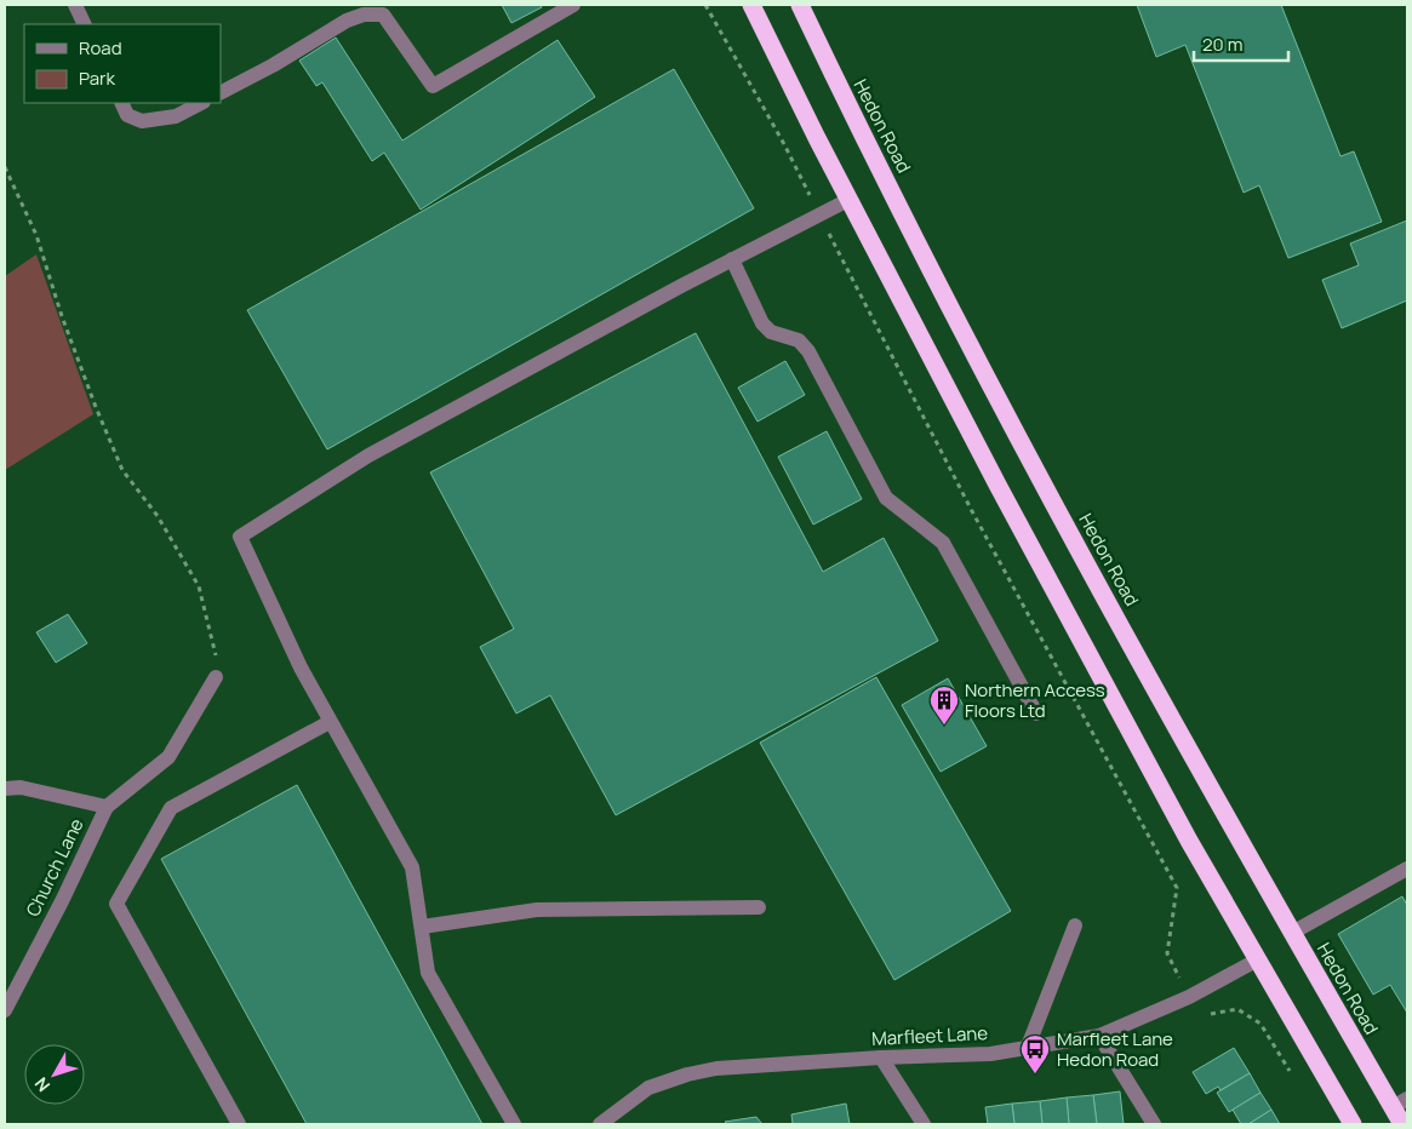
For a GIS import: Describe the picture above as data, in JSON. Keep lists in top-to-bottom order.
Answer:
{
  "streets": {
    "highway": ["Hedon Road"],
    "street": ["Church Lane", "Marfleet Lane"]
  },
  "places": {
    "building": ["Northern Access Floors Ltd"],
    "bus stop": ["Marfleet Lane Hedon Road"]
  },
  "legend": ["Road", "Park"],
  "scale_bar": "20 m",
  "north": "bottom left"
}
